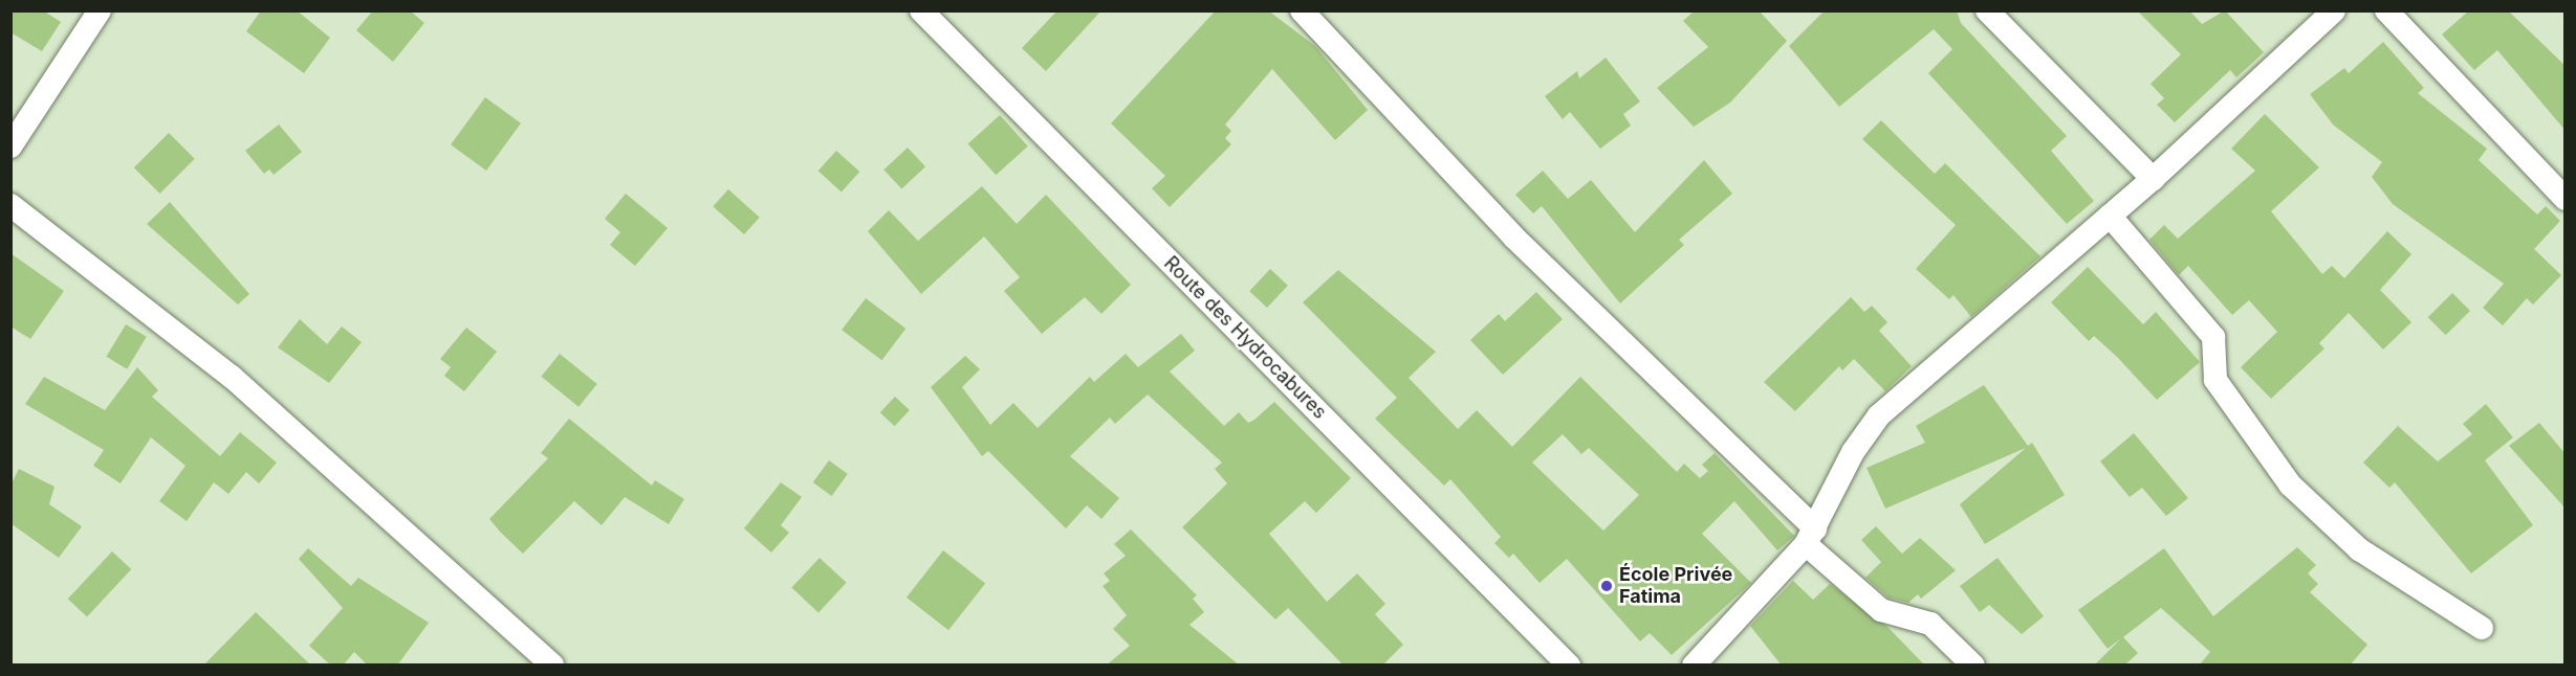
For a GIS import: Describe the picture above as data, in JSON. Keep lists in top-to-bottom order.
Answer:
{
  "streets": {
    "street": ["Route des Hydrocabures"]
  },
  "places": ["École Privée Fatima"]
}
